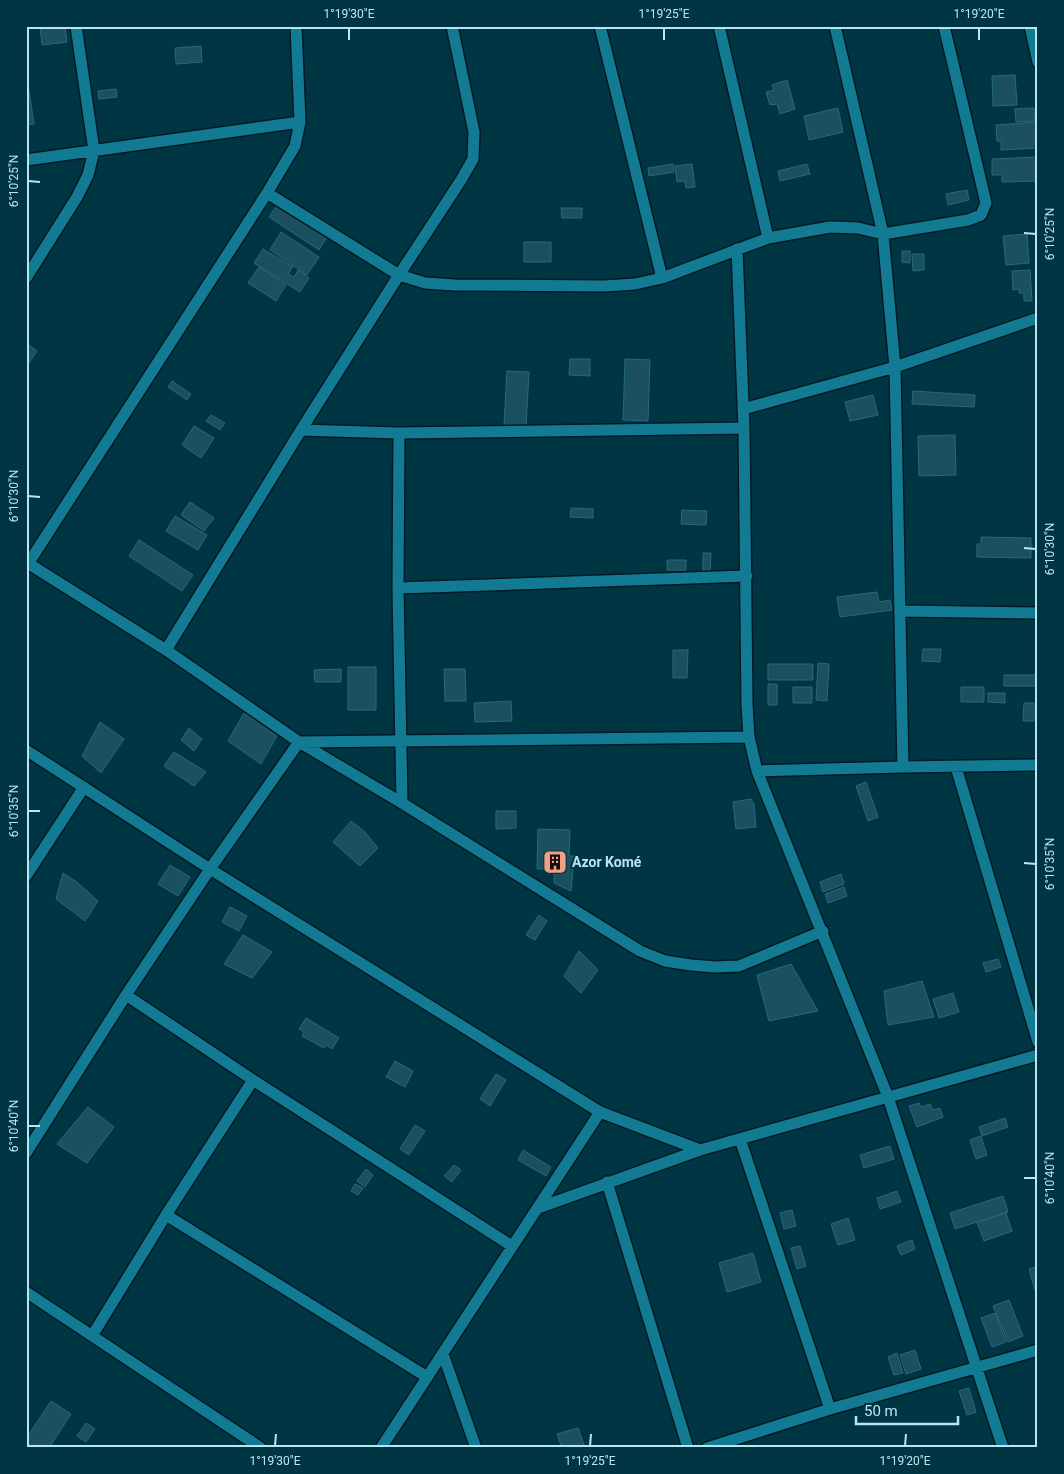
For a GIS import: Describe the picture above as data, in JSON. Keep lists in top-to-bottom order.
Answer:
{
  "places": {
    "building": ["Azor Komé"]
  },
  "scale_bar": "50 m",
  "coordinates": [
    "1°19'30\"E",
    "1°19'25\"E",
    "1°19'20\"E",
    "6°10'25\"N",
    "6°10'30\"N",
    "6°10'35\"N",
    "6°10'40\"N"
  ]
}
